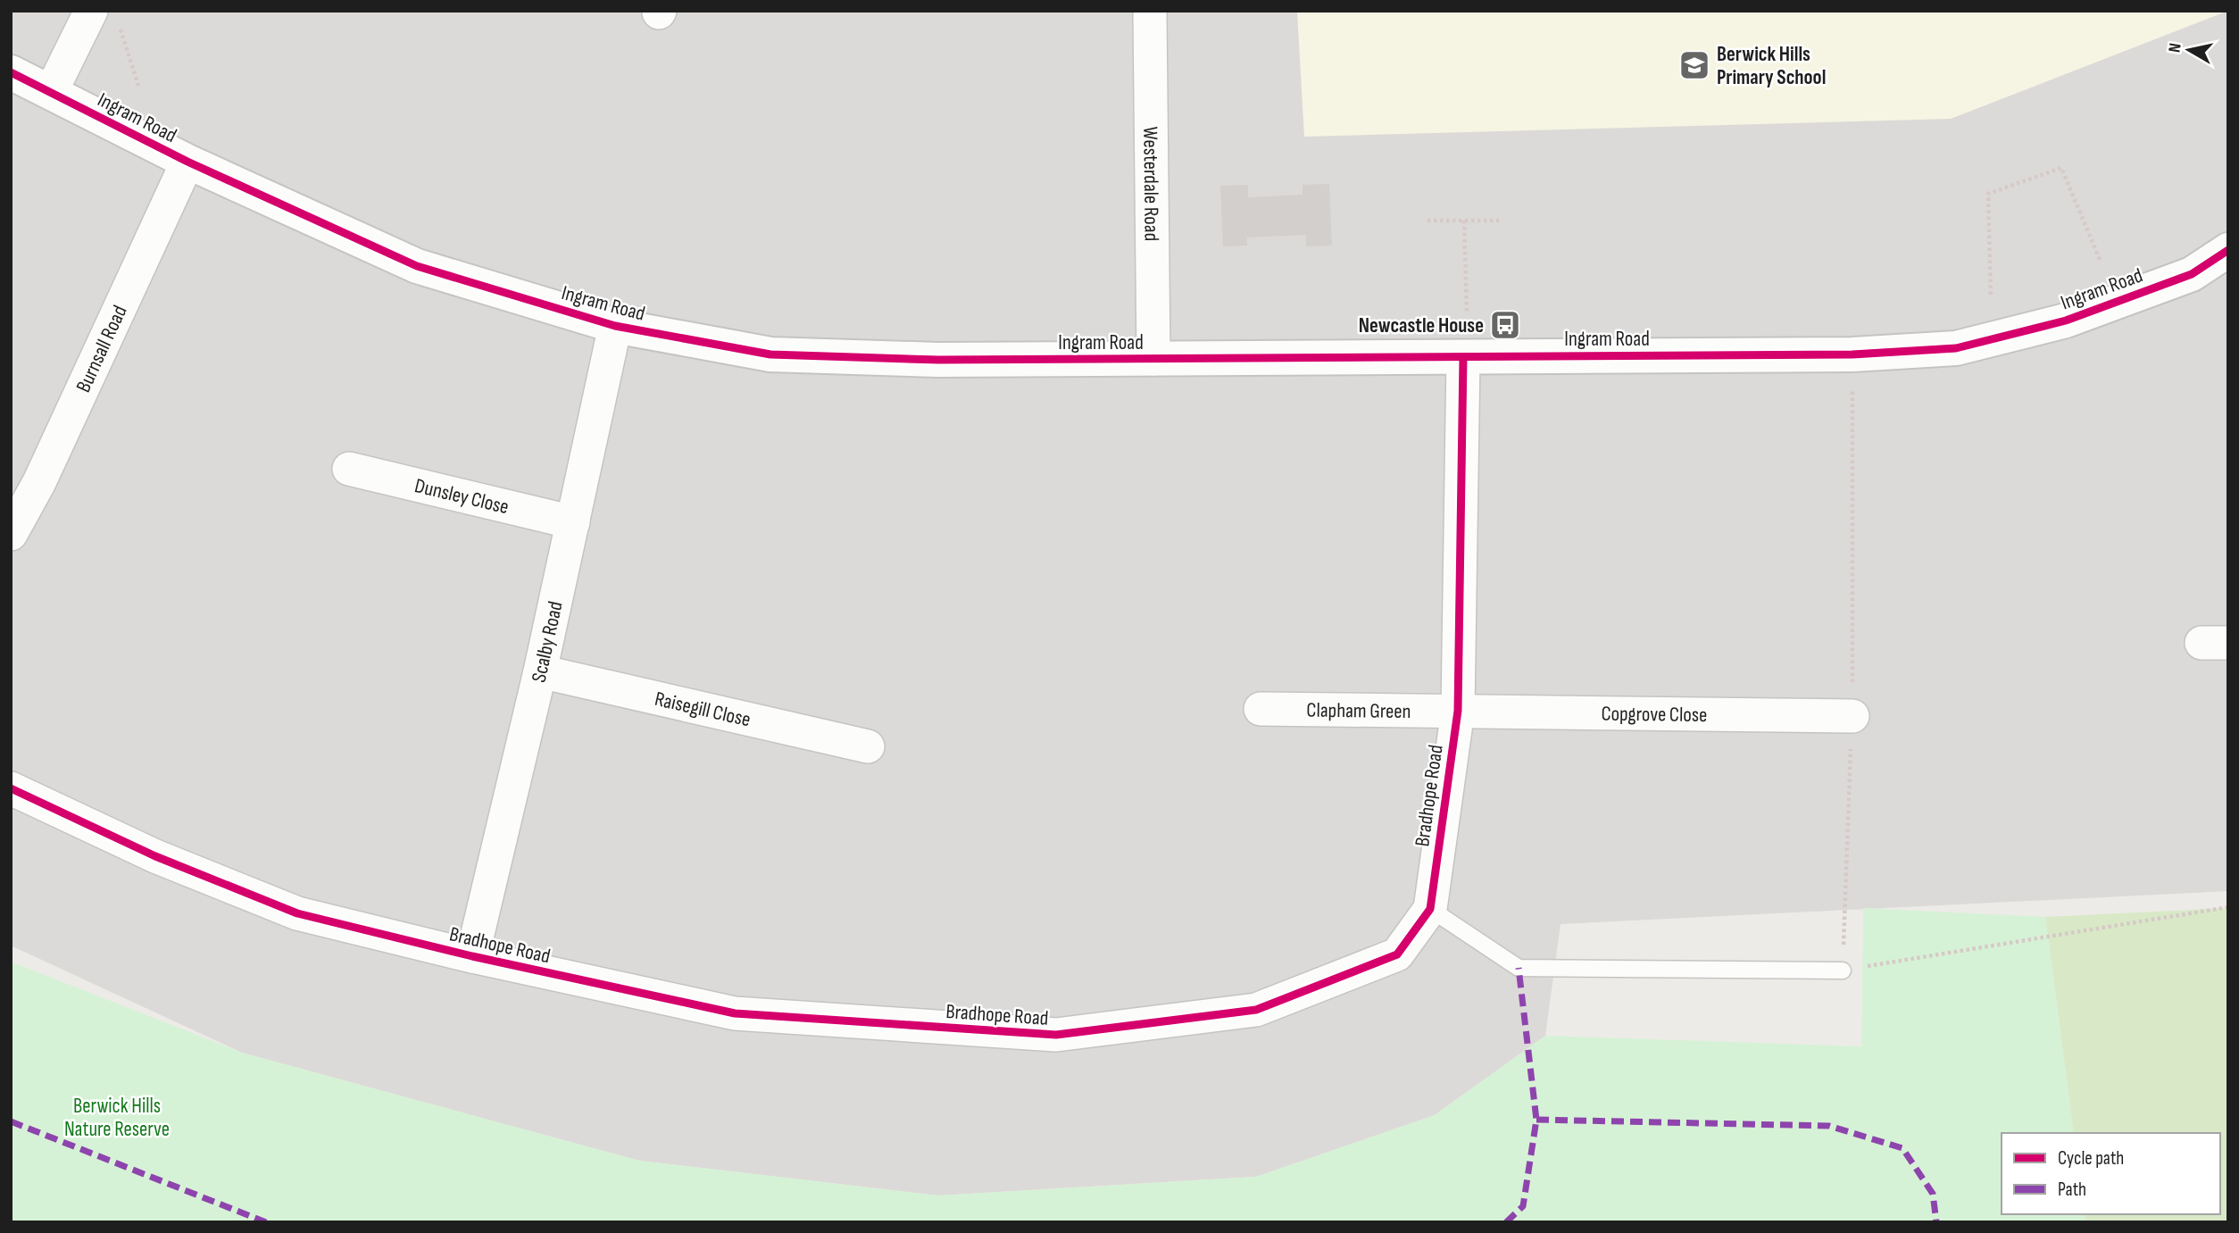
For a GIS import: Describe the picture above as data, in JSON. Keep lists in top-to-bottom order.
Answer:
{
  "streets": {
    "street": [
      "Ingram Road",
      "Westerdale Road",
      "Burnsall Road",
      "Dunsley Close",
      "Scalby Road",
      "Raisegill Close",
      "Clapham Green",
      "Copgrove Close",
      "Bradhope Road"
    ]
  },
  "crossings": [
    ["Ingram Road", "Westerdale Road"],
    ["Ingram Road", "Burnsall Road"],
    ["Ingram Road", "Scalby Road"],
    ["Ingram Road", "Bradhope Road"],
    ["Dunsley Close", "Scalby Road"],
    ["Scalby Road", "Raisegill Close"],
    ["Scalby Road", "Bradhope Road"],
    ["Clapham Green", "Copgrove Close"],
    ["Clapham Green", "Bradhope Road"],
    ["Copgrove Close", "Bradhope Road"]
  ],
  "parks": ["Berwick Hills Nature Reserve"],
  "places": {
    "school or university": ["Berwick Hills Primary School"],
    "bus stop": ["Newcastle House"]
  },
  "legend": ["Cycle path", "Path"],
  "north": "left"
}
